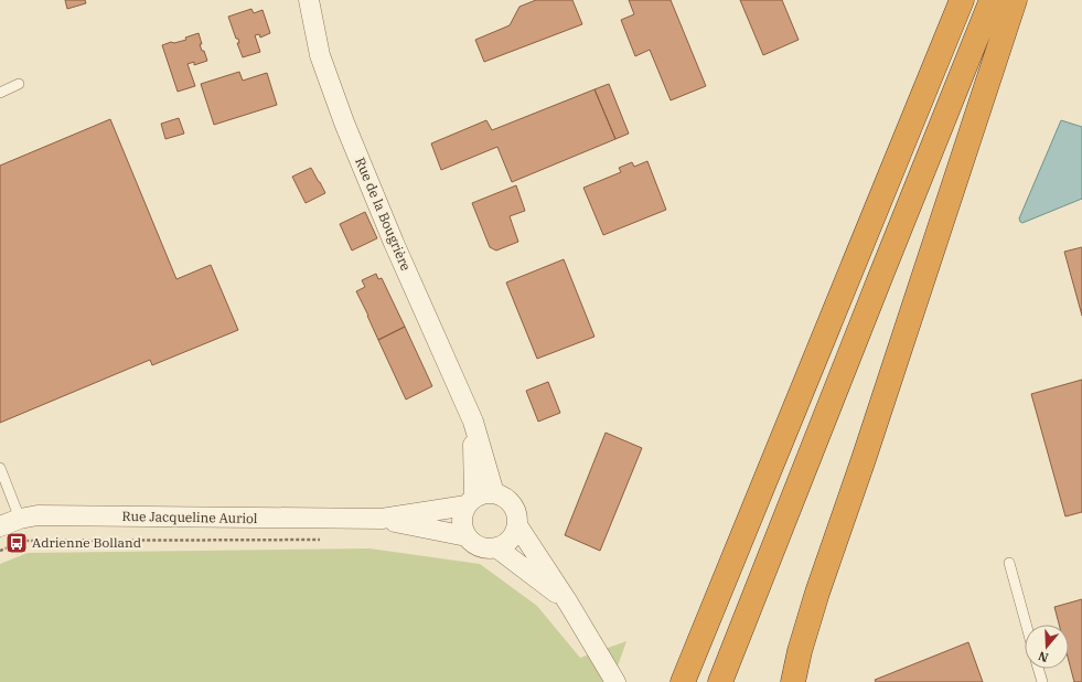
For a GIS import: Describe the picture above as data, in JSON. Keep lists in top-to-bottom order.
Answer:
{
  "streets": {
    "street": ["Rue de la Bougrière", "Rue Jacqueline Auriol"]
  },
  "crossings": [
    ["Rue de la Bougrière", "Rue Jacqueline Auriol"]
  ],
  "places": {
    "bus stop": ["Adrienne Bolland"]
  },
  "north": "bottom"
}
